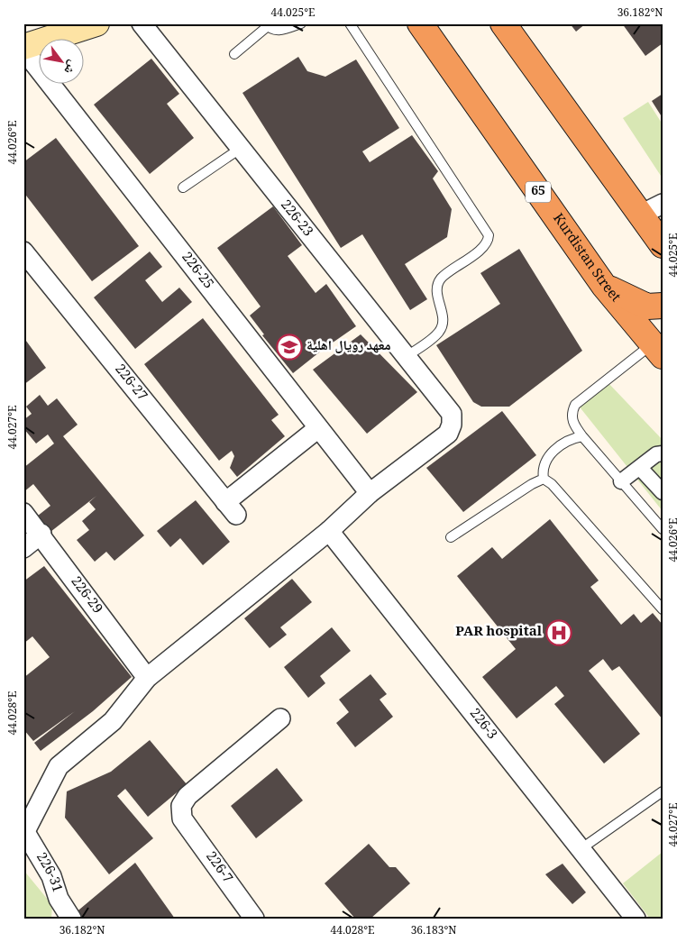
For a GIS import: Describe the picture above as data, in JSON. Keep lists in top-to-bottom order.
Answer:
{
  "streets": {
    "highway": ["65", "Kurdistan Street"],
    "street": [
      "226-23",
      "226-25",
      "226-27",
      "226-29",
      "226-3",
      "226-7",
      "226-31"
    ]
  },
  "crossings": [
    ["226-23", "226-25"],
    ["226-25", "226-27"]
  ],
  "places": {
    "school or university": ["معهد رويال اهلية"],
    "hospital": ["PAR hospital"]
  },
  "north": "bottom right",
  "coordinates": [
    "44.025°E",
    "36.182°N",
    "44.026°E",
    "44.027°E",
    "44.028°E",
    "36.183°N"
  ]
}
